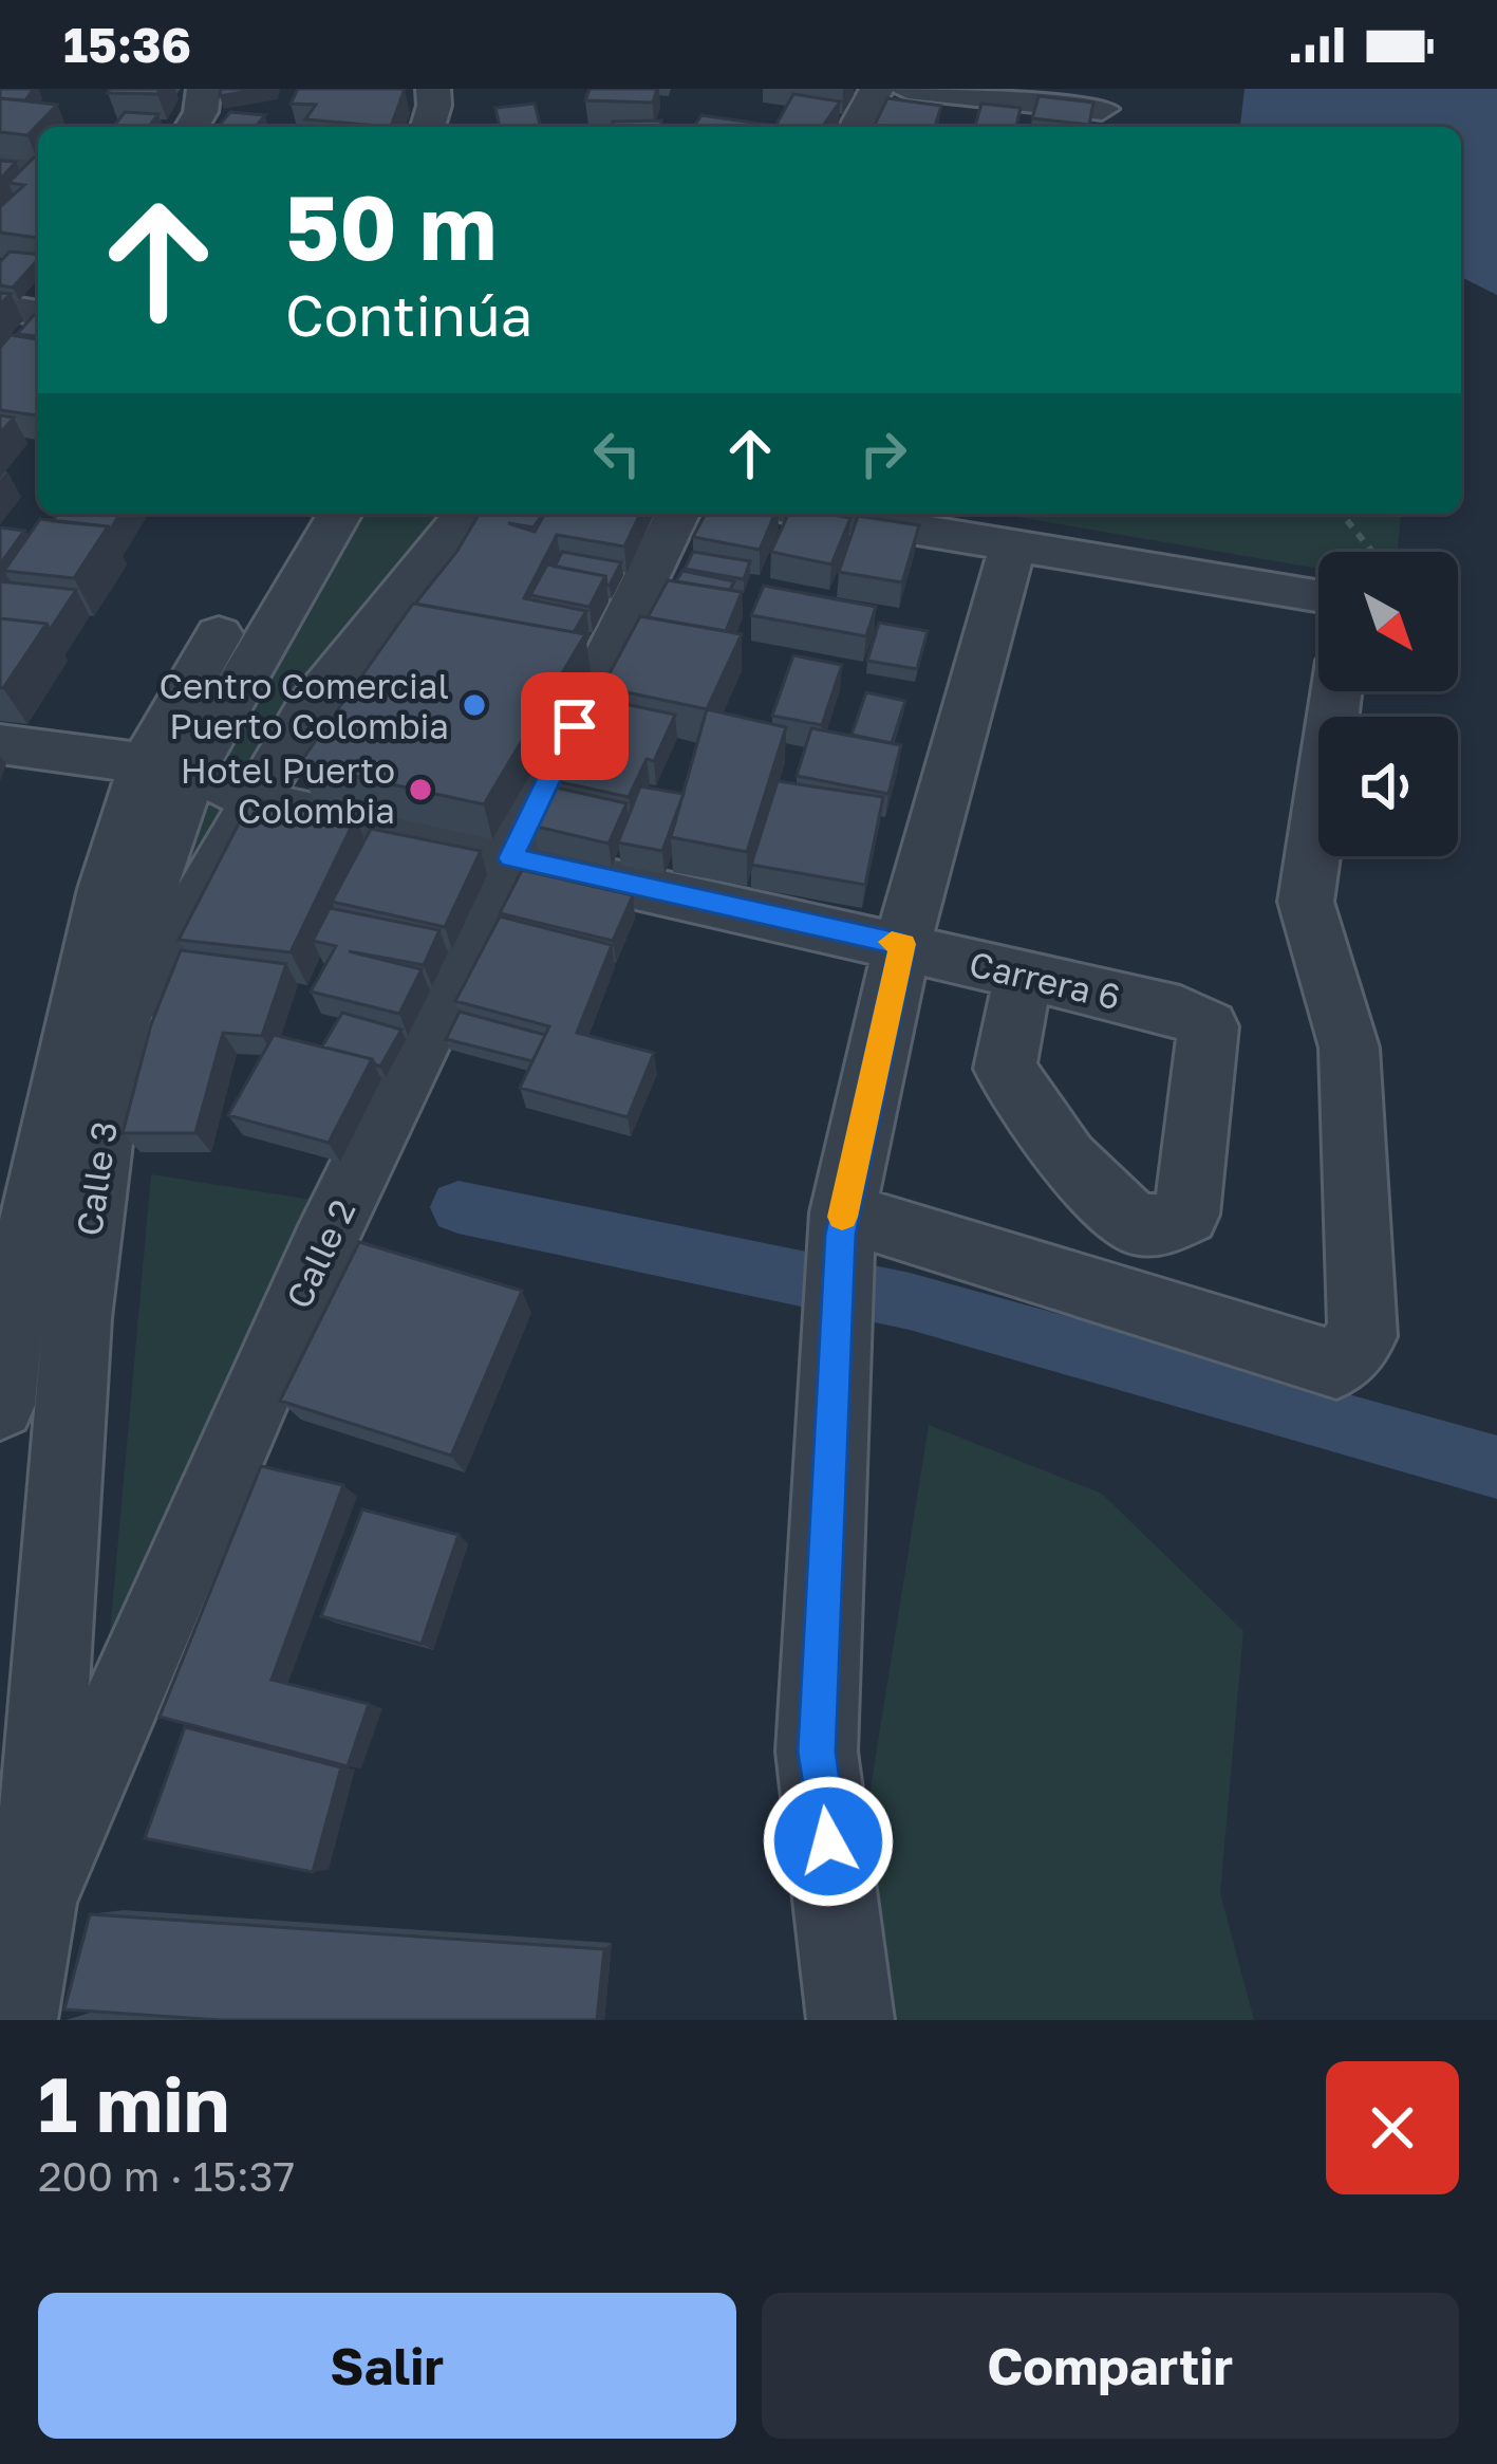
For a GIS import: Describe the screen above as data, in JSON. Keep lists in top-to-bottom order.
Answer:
{
  "streets": {
    "street": ["Carrera 6", "Calle 3", "Calle 2"]
  },
  "crossings": [
    ["Carrera 6", "Calle 3"],
    ["Carrera 6", "Calle 2"],
    ["Calle 3", "Calle 2"]
  ],
  "places": ["Centro Comercial Puerto Colombia", "Hotel Puerto Colombia"],
  "north": "bottom right",
  "page": {
    "status": "15:36",
    "turn": ["50 m", "Continúa"],
    "heading": ["1 min", "200 m · 15:37"],
    "buttons": ["Salir", "Compartir"]
  }
}
